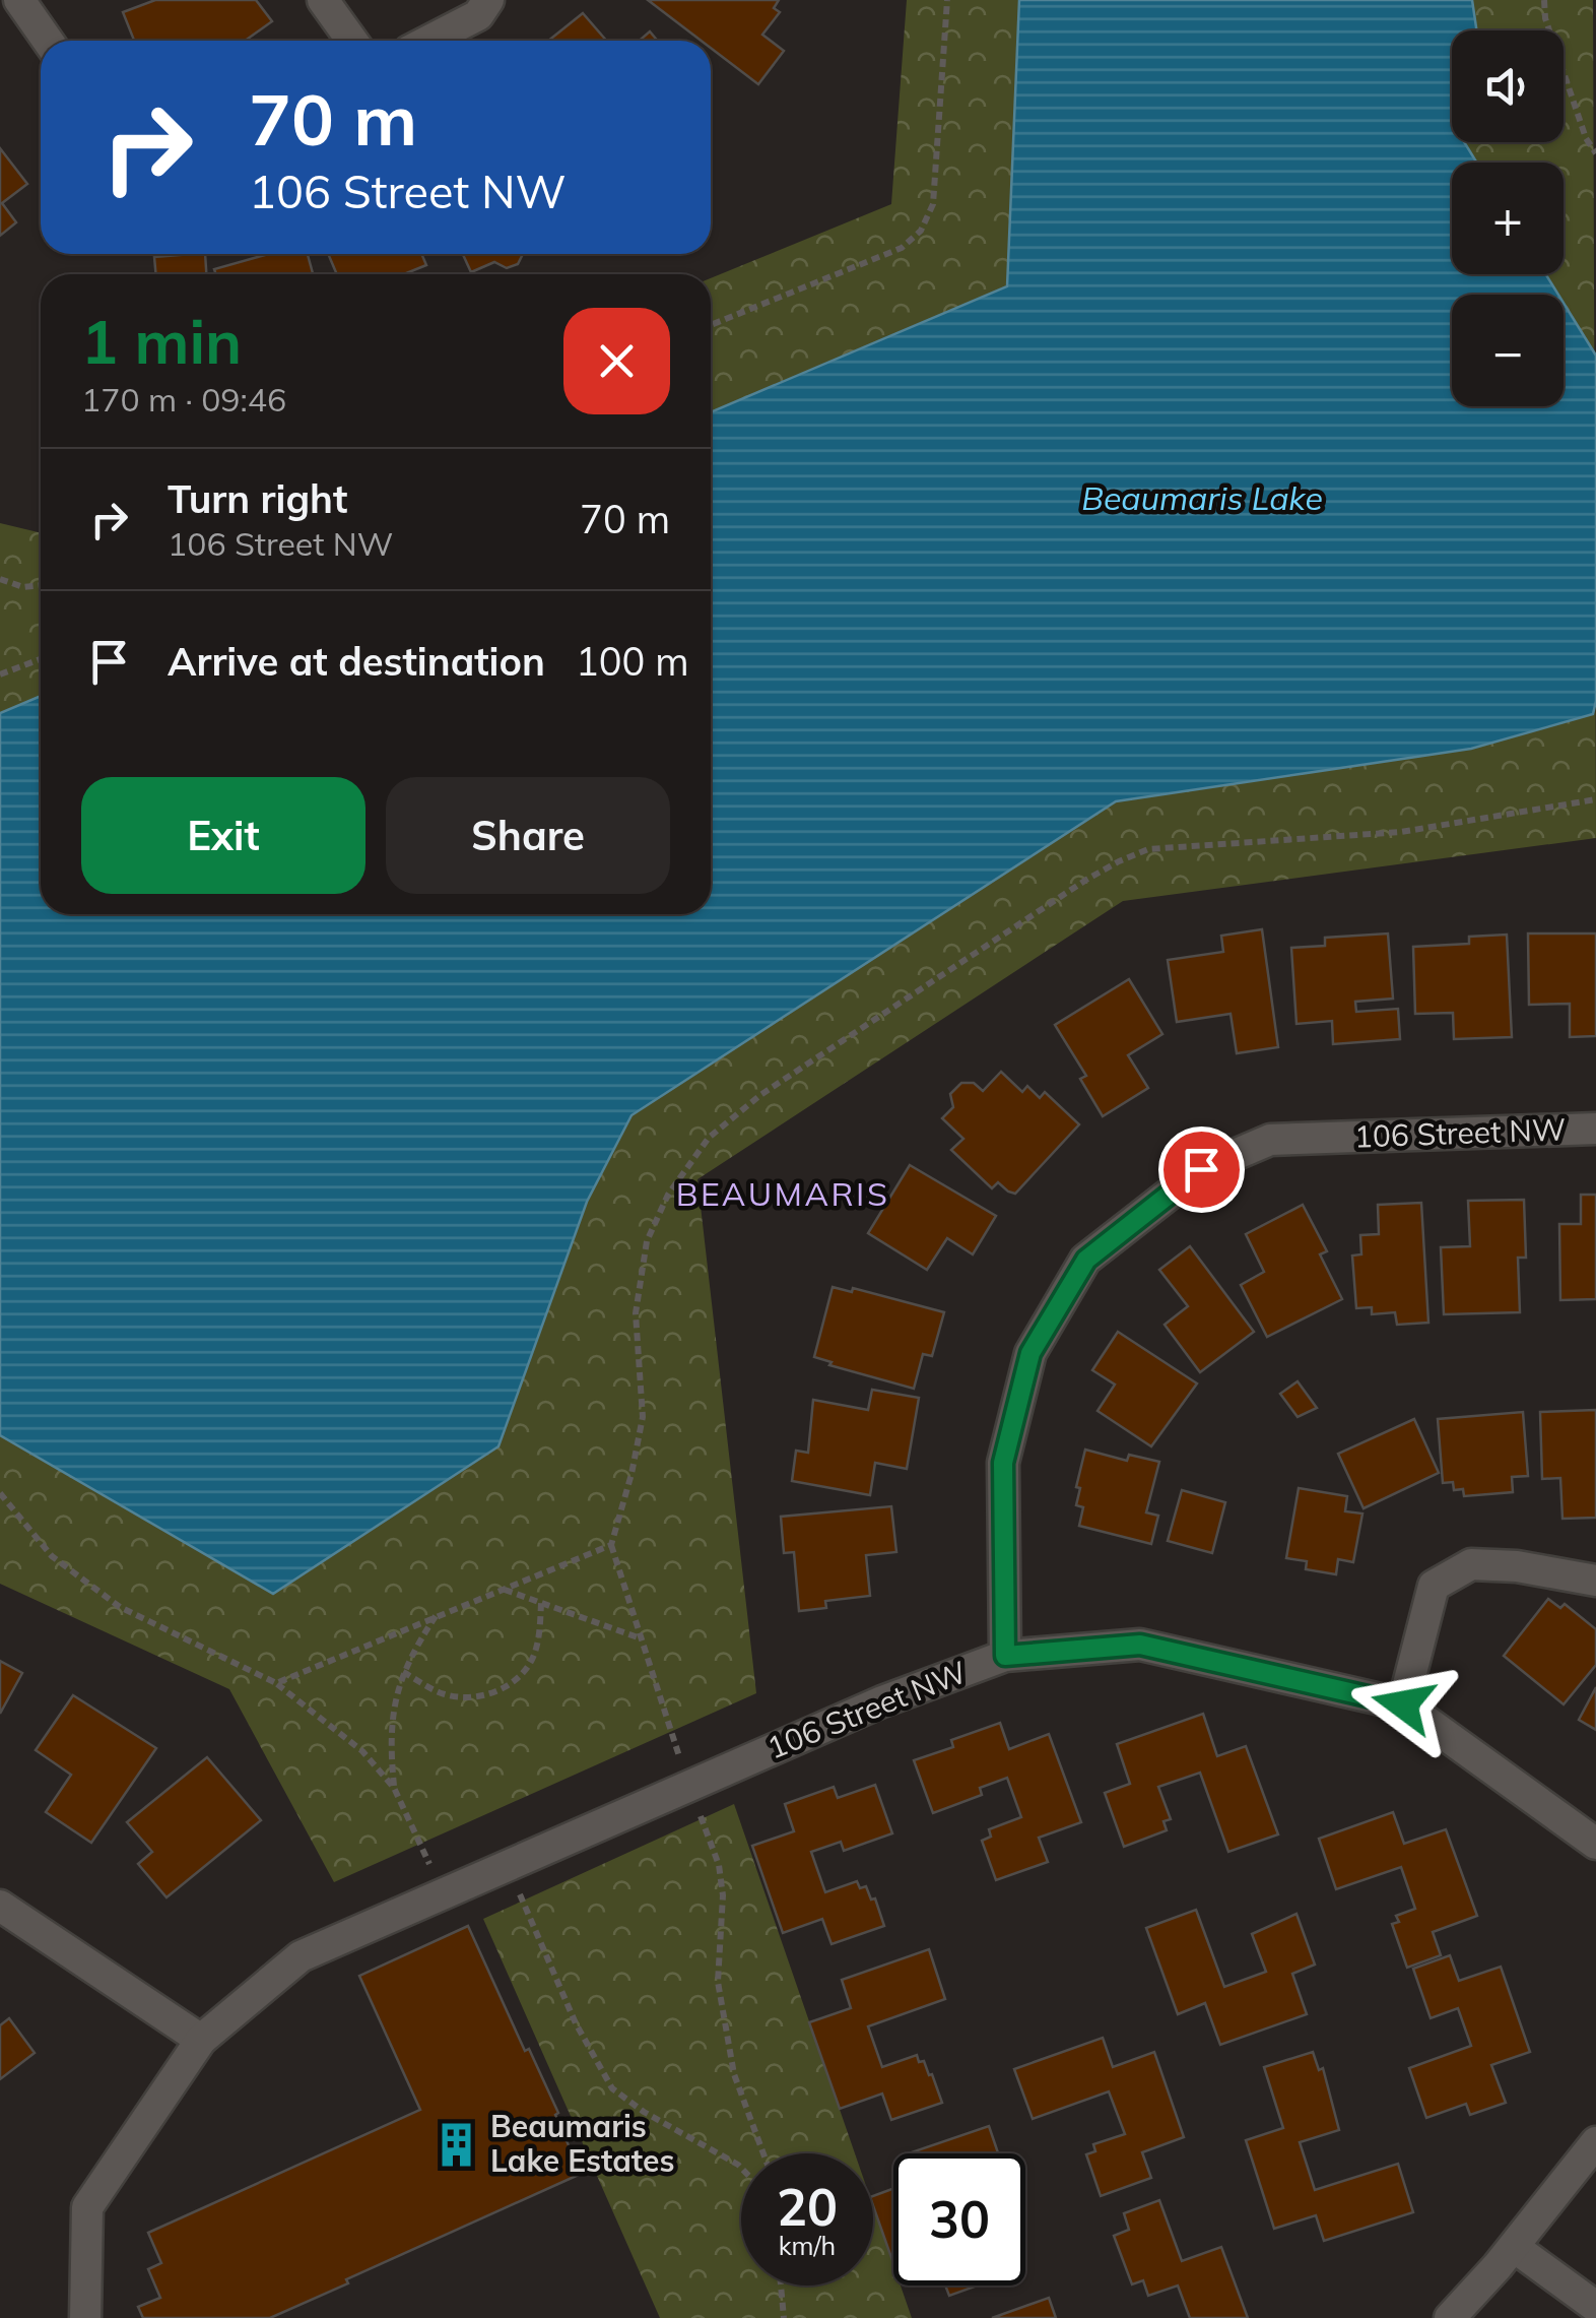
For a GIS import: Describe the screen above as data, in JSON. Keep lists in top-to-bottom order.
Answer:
{
  "streets": {
    "street": ["106 Street NW"]
  },
  "districts": ["BEAUMARIS"],
  "water": ["Beaumaris Lake"],
  "places": {
    "building": ["Beaumaris Lake Estates"]
  },
  "page": {
    "map_buttons": ["+", "−"],
    "turn": ["70 m", "106 Street NW"],
    "heading": ["1 min", "170 m · 09:46"],
    "list": [
      {
        "name": "Turn right",
        "note": "106 Street NW",
        "value": "70 m"
      },
      {
        "name": "Arrive at destination",
        "value": "100 m"
      }
    ],
    "buttons": ["Exit", "Share"],
    "speed": "20 km/h",
    "limit": "30"
  }
}
